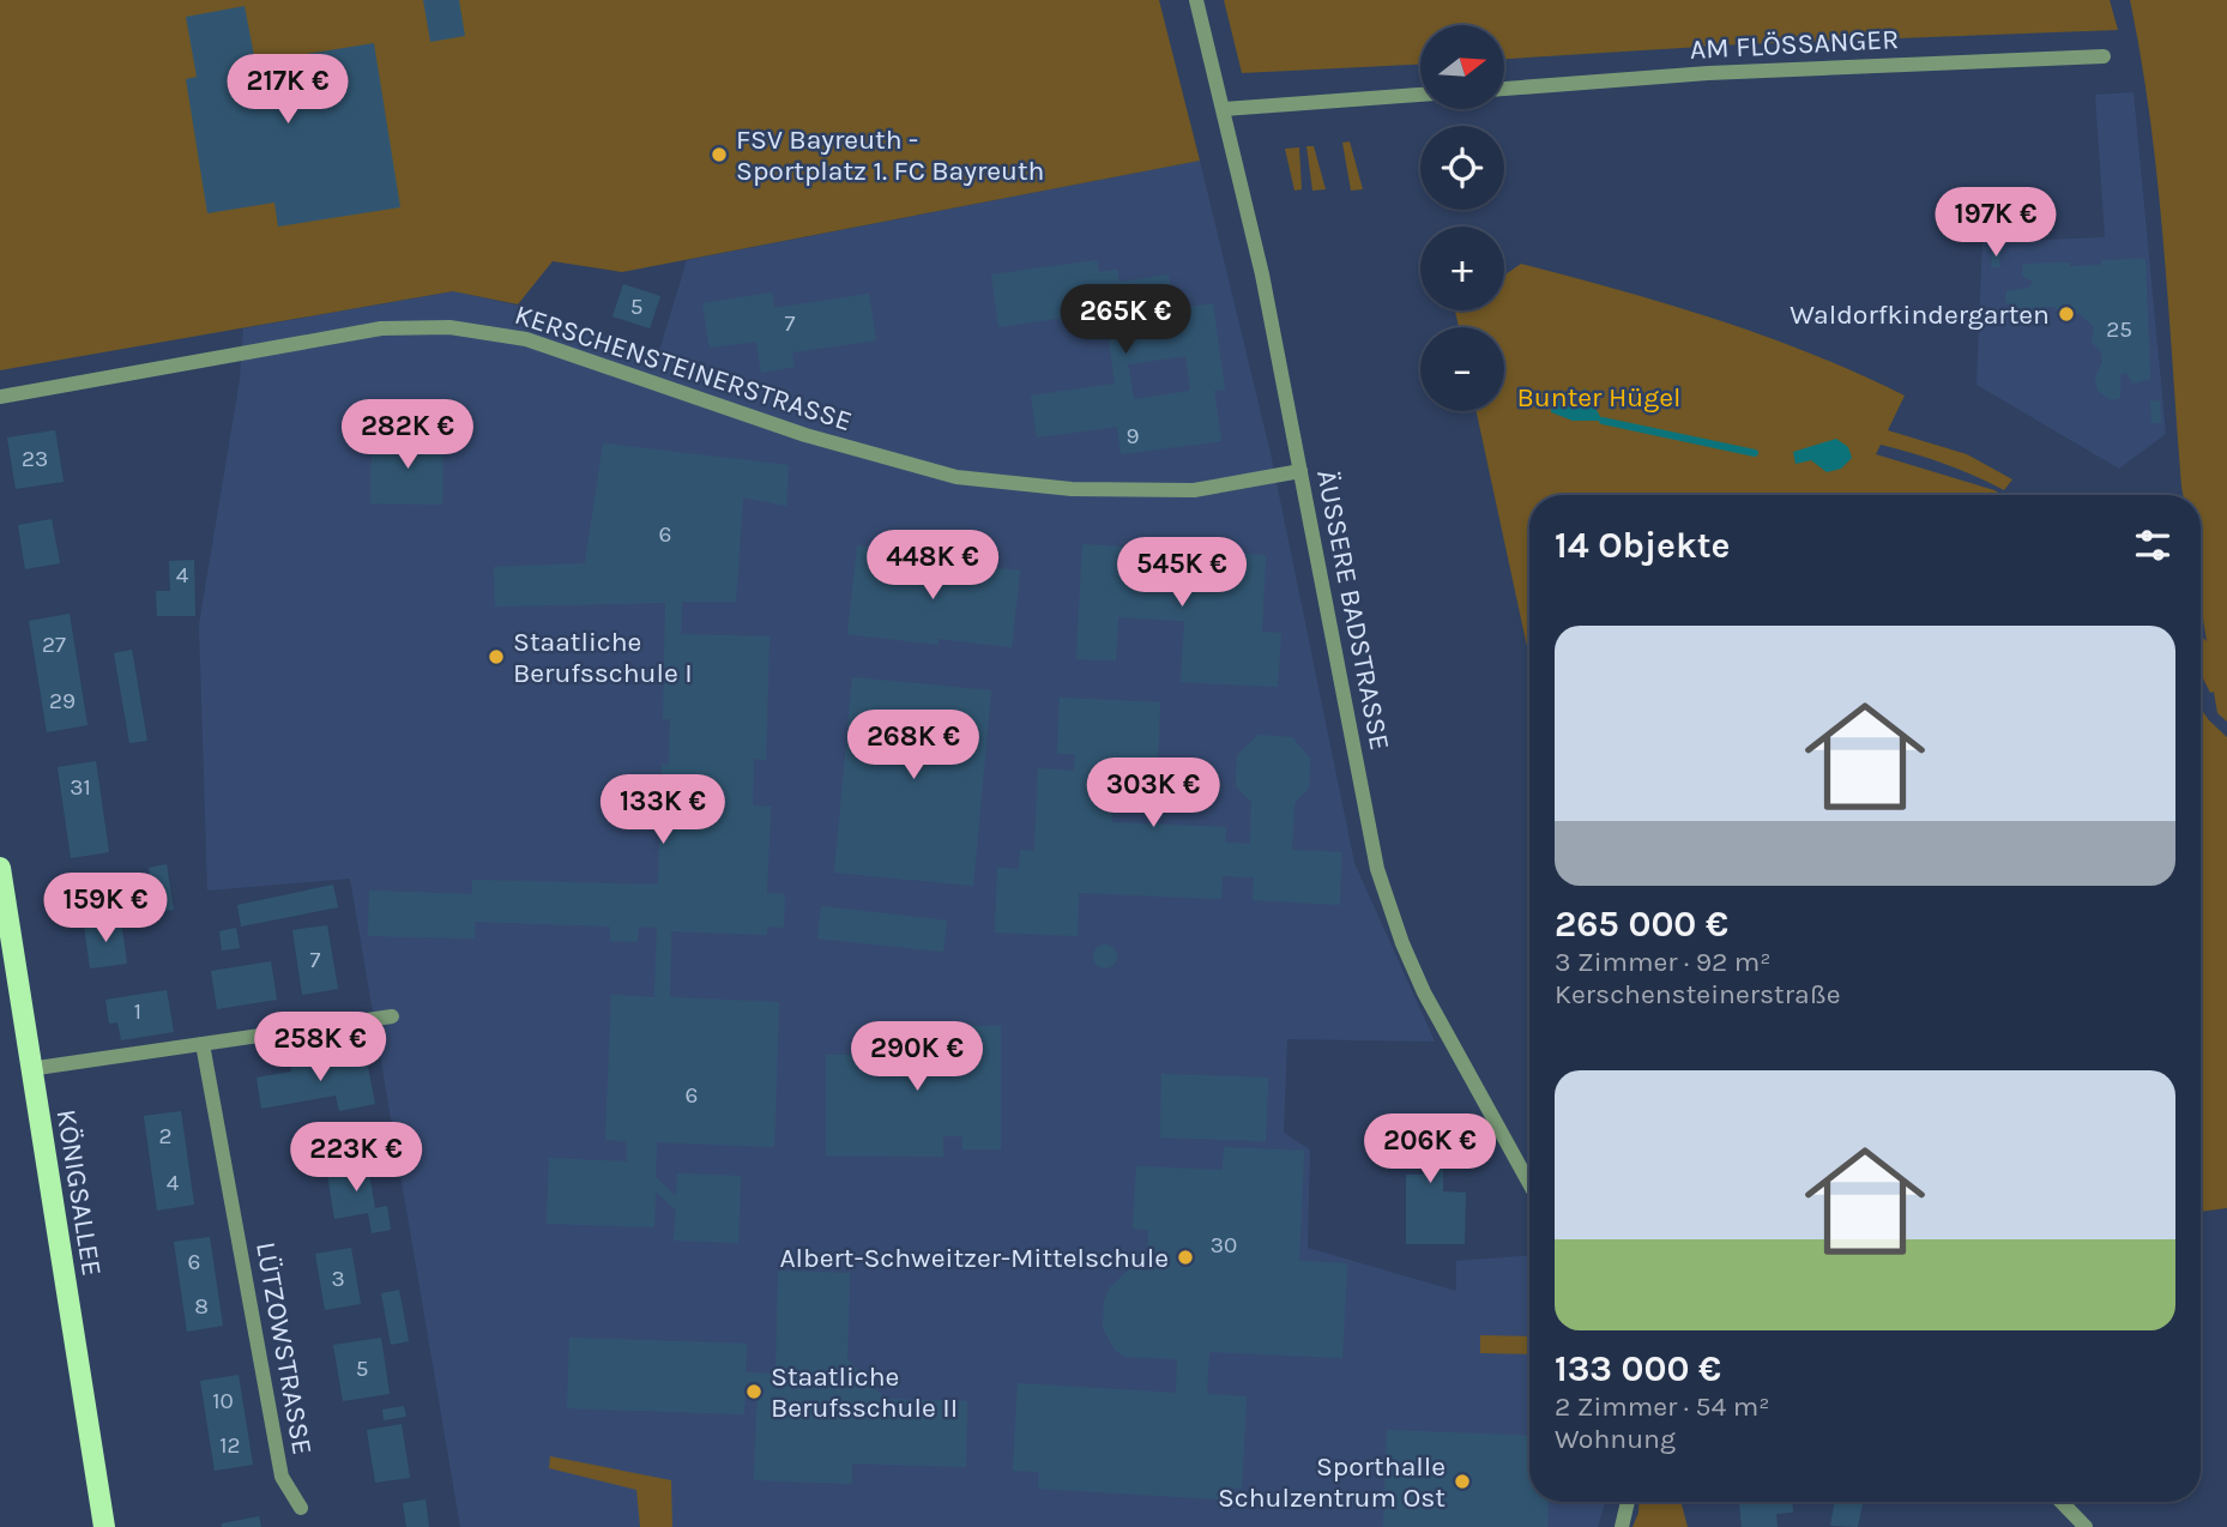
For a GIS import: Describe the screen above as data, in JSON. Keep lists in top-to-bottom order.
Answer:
{
  "streets": {
    "main road": ["KÖNIGSALLEE"],
    "street": [
      "AM FLÖSSANGER",
      "KERSCHENSTEINERSTRASSE",
      "ÄUSSERE BADSTRASSE",
      "LÜTZOWSTRASSE"
    ]
  },
  "crossings": [
    ["KERSCHENSTEINERSTRASSE", "ÄUSSERE BADSTRASSE"]
  ],
  "parks": ["Bunter Hügel"],
  "places": [
    "FSV Bayreuth - Sportplatz 1. FC Bayreuth",
    "Waldorfkindergarten",
    "Staatliche Berufsschule I",
    "Albert-Schweitzer-Mittelschule",
    "Staatliche Berufsschule II",
    "Sporthalle Schulzentrum Ost"
  ],
  "house_numbers": [
    "5",
    "7",
    "25",
    "9",
    "23",
    "6",
    "4",
    "27",
    "29",
    "31",
    "7",
    "1",
    "6",
    "2",
    "4",
    "30",
    "6",
    "3",
    "8",
    "5",
    "10",
    "12"
  ],
  "north": "right",
  "page": {
    "map_buttons": ["+", "−"],
    "price": [
      "217K €",
      "197K €",
      "265K €",
      "282K €",
      "448K €",
      "545K €",
      "268K €",
      "303K €",
      "133K €",
      "159K €",
      "258K €",
      "290K €",
      "206K €",
      "223K €"
    ],
    "heading": "14 Objekte",
    "list": [
      {
        "name": "265 000 €",
        "note": "3 Zimmer · 92 m² · Kerschensteinerstraße"
      },
      {
        "name": "133 000 €",
        "note": "2 Zimmer · 54 m² · Wohnung"
      }
    ]
  }
}
